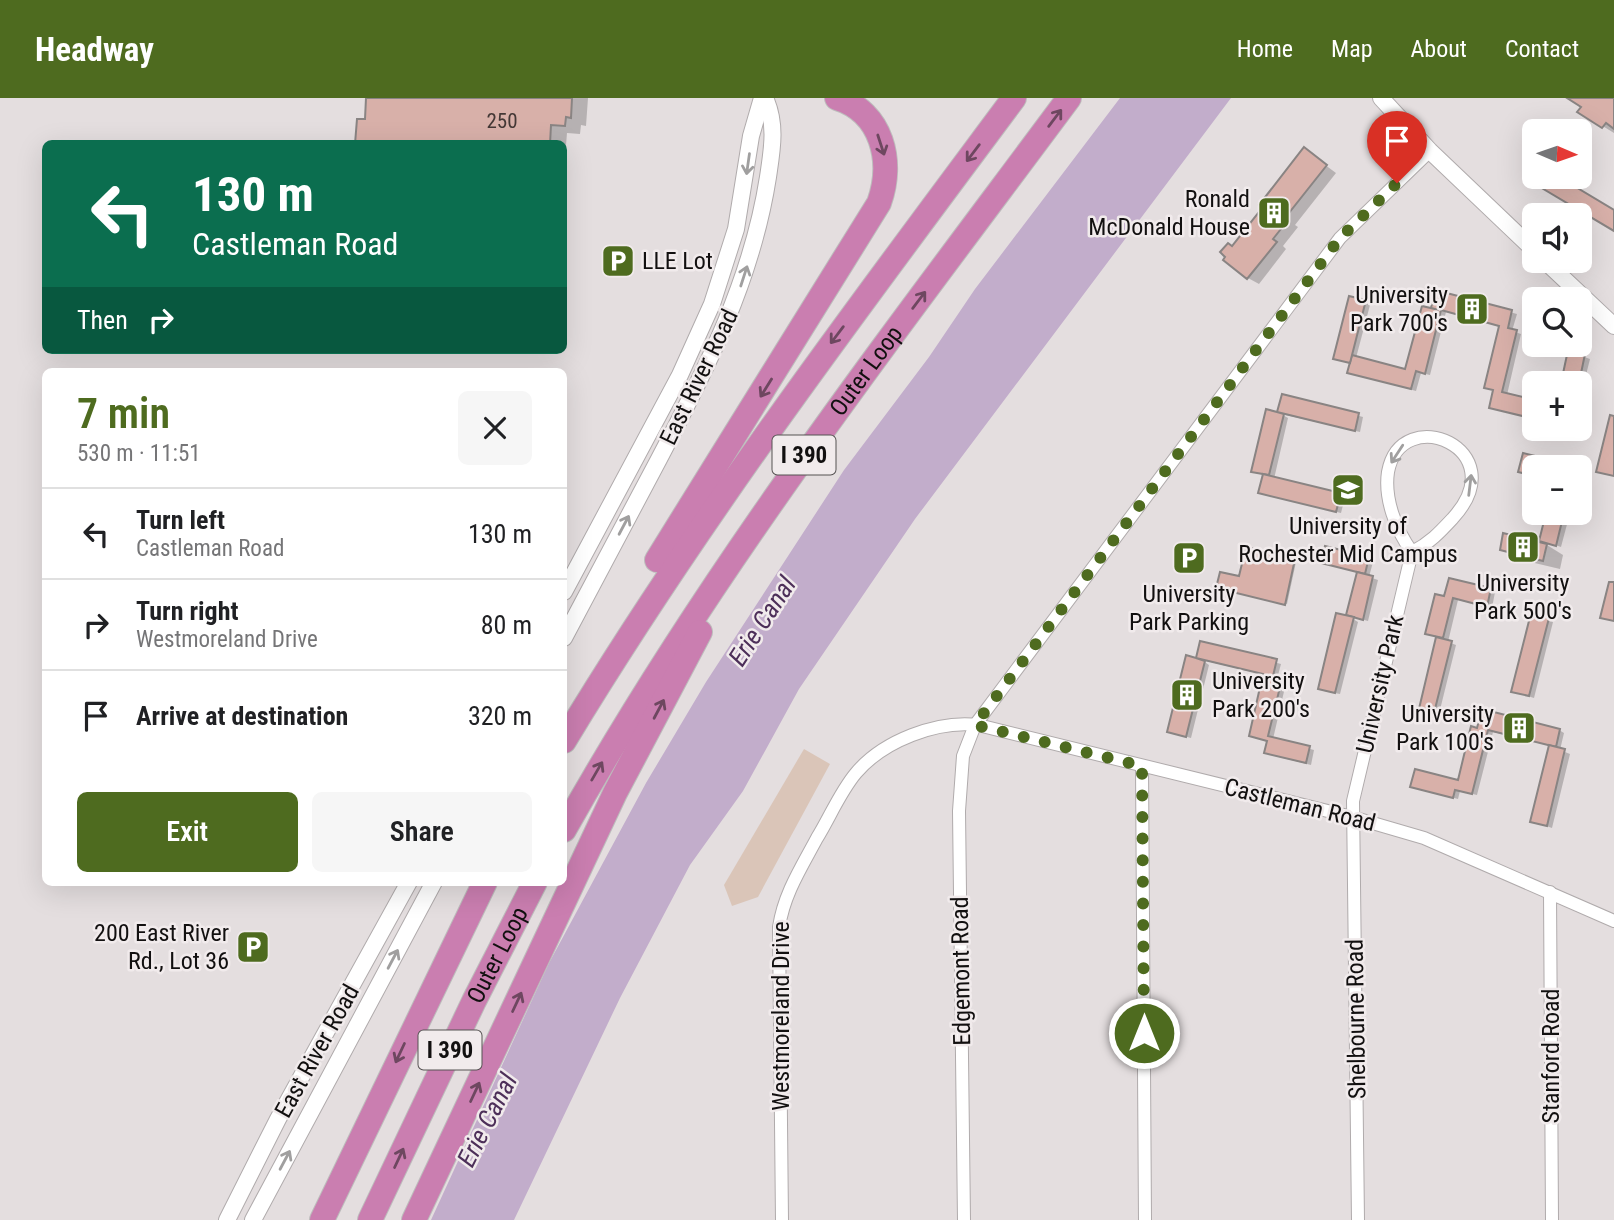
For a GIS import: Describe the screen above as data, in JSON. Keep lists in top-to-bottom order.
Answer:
{
  "streets": {
    "highway": ["Outer Loop", "I 390"],
    "street": [
      "East River Road",
      "University Park",
      "Castleman Road",
      "Edgemont Road",
      "Westmoreland Drive",
      "Shelbourne Road",
      "Stanford Road"
    ]
  },
  "crossings": [
    ["University Park", "Castleman Road"],
    ["University Park", "Shelbourne Road"],
    ["Castleman Road", "Edgemont Road"],
    ["Castleman Road", "Westmoreland Drive"],
    ["Castleman Road", "Shelbourne Road"],
    ["Castleman Road", "Stanford Road"],
    ["Edgemont Road", "Westmoreland Drive"]
  ],
  "water": ["Erie Canal"],
  "places": {
    "building": [
      "Ronald McDonald House",
      "University Park 700's",
      "University Park 500's",
      "University Park 200's",
      "University Park 100's"
    ],
    "parking": ["LLE Lot", "University Park Parking", "200 East River Rd., Lot 36"],
    "school or university": ["University of Rochester Mid Campus"]
  },
  "house_numbers": ["250"],
  "north": "right",
  "page": {
    "header": "Headway",
    "nav": [
      "Home",
      "Map",
      "About",
      "Contact"
    ],
    "map_buttons": ["+", "−"],
    "turn": ["130 m", "Castleman Road"],
    "then": "Then",
    "heading": ["7 min", "530 m · 11:51"],
    "list": [
      {
        "name": "Turn left",
        "note": "Castleman Road",
        "value": "130 m"
      },
      {
        "name": "Turn right",
        "note": "Westmoreland Drive",
        "value": "80 m"
      },
      {
        "name": "Arrive at destination",
        "value": "320 m"
      }
    ],
    "buttons": ["Exit", "Share"]
  }
}
